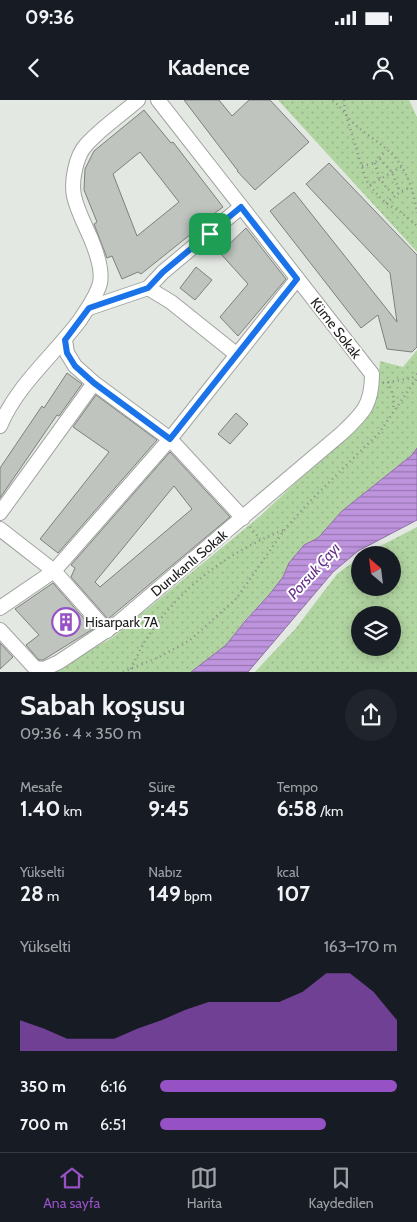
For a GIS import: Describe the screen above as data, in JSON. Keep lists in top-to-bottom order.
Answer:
{
  "streets": {
    "street": ["Küme Sokak", "Durukanlı Sokak"]
  },
  "water": ["Porsuk Çayı"],
  "places": {
    "building": ["Hisarpark 7A"]
  },
  "north": "top left",
  "page": {
    "status": "09:36",
    "header": "Kadence",
    "heading": ["Sabah koşusu", "09:36 · 4 × 350 m"],
    "stats": [
      ["Mesafe", "1.40 km"],
      ["Süre", "9:45"],
      ["Tempo", "6:58 /km"],
      ["Yükselti", "28 m"],
      ["Nabız", "149 bpm"],
      ["kcal", "107"]
    ],
    "chart": ["Yükselti", "163–170 m"],
    "list": [
      {
        "name": "350 m",
        "note": "6:16"
      },
      {
        "name": "700 m",
        "note": "6:51"
      }
    ],
    "tabs": ["Ana sayfa", "Harita", "Kaydedilen"]
  }
}
